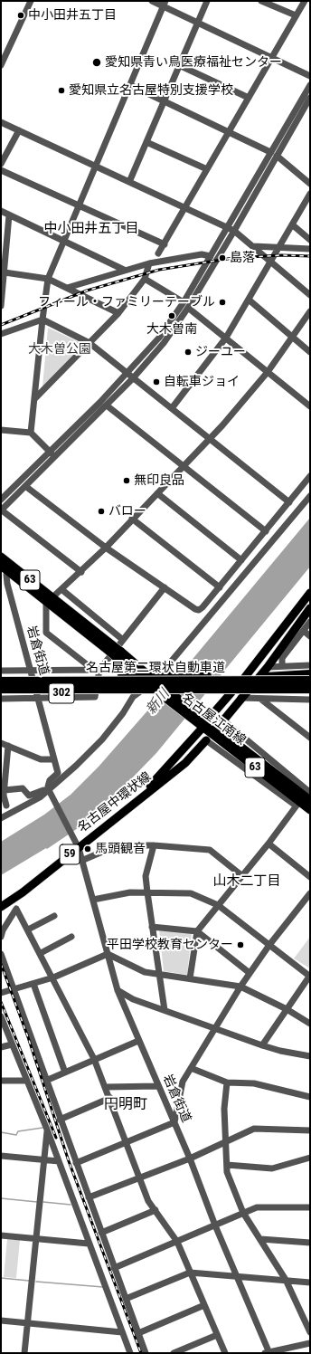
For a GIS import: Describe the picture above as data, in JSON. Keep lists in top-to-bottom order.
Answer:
{
  "streets": {
    "highway": ["名古屋第二環状自動車道", "302"],
    "main road": [
      "63",
      "名古屋江南線",
      "名古屋中環状線",
      "59"
    ],
    "street": ["岩倉街道"]
  },
  "crossings": [
    ["岩倉街道", "名古屋江南線"],
    ["岩倉街道", "名古屋中環状線"],
    ["302", "名古屋江南線"]
  ],
  "districts": ["中小田井五丁目", "山木二丁目", "円明町"],
  "water": ["新川"],
  "parks": ["大木曽公園"],
  "places": [
    "中小田井五丁目",
    "愛知県青い鳥医療福祉センター",
    "愛知県立名古屋特別支援学校",
    "島落",
    "フィール・ファミリーテーブル",
    "大木曽南",
    "ジーユー",
    "自転車ジョイ",
    "無印良品",
    "バロー",
    "馬頭観音",
    "平田学校教育センター"
  ]
}
